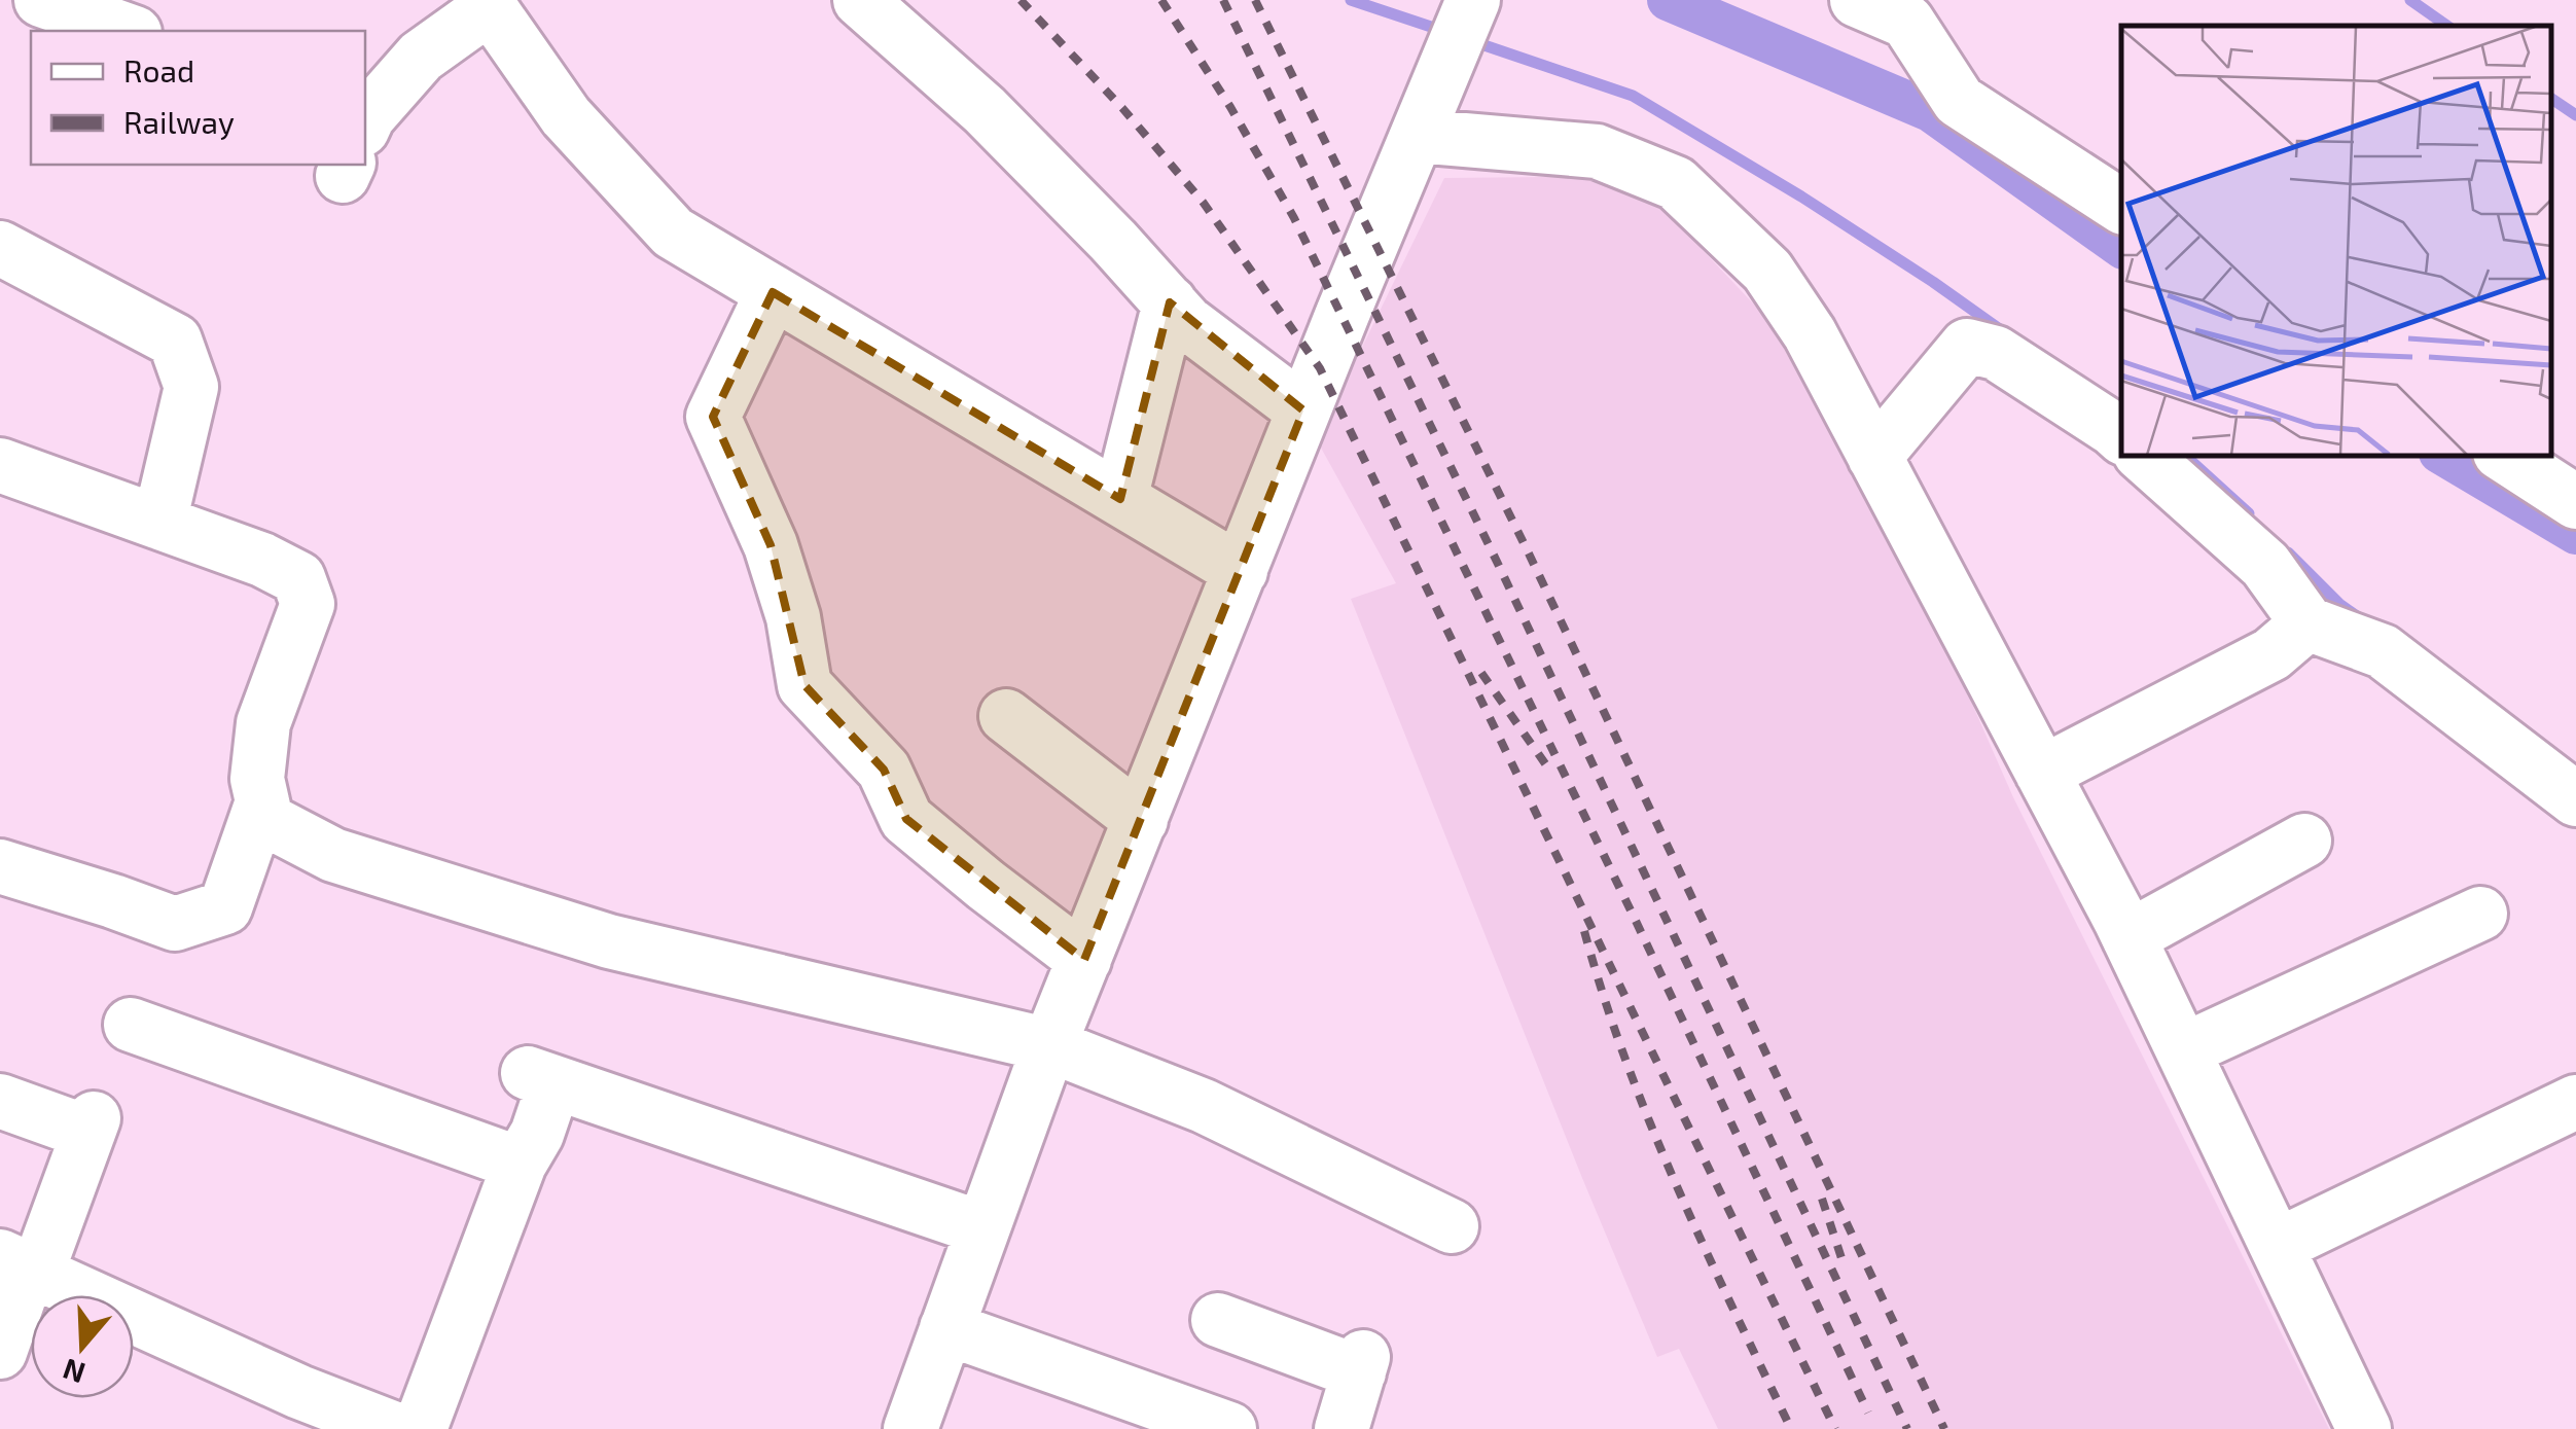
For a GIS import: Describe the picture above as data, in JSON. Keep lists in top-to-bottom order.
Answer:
{
  "legend": ["Road", "Railway"],
  "north": "bottom"
}
